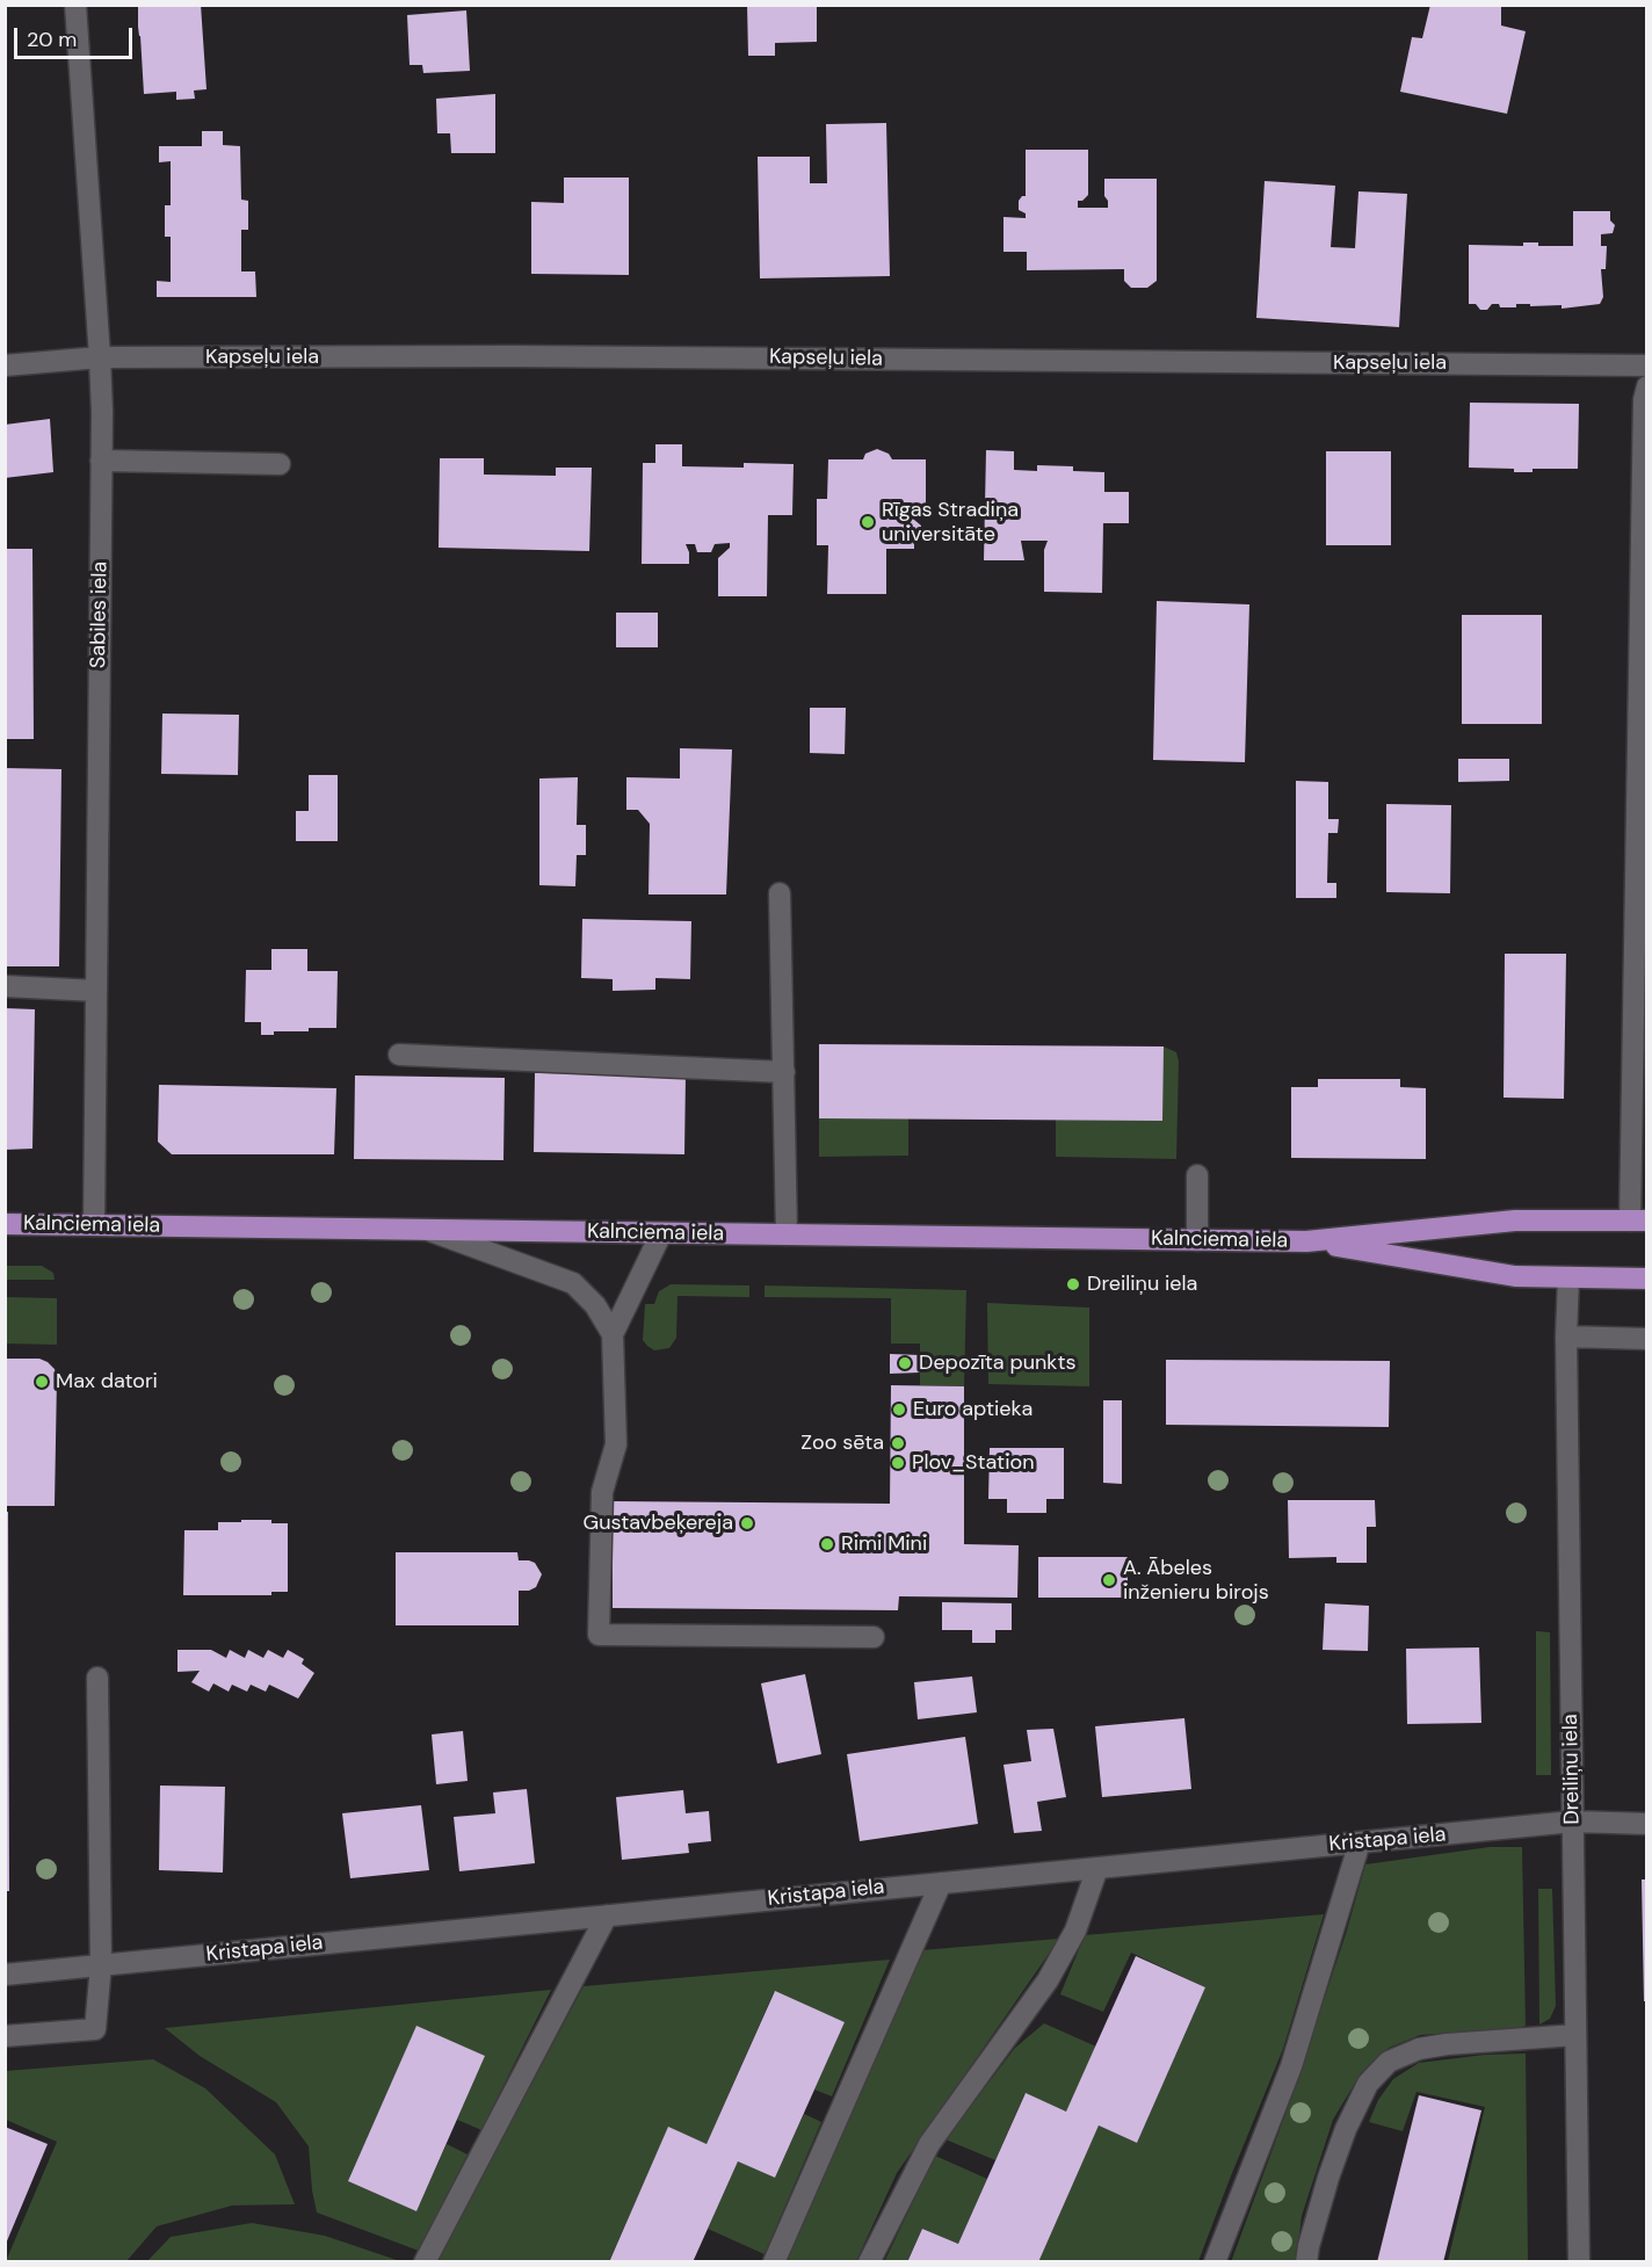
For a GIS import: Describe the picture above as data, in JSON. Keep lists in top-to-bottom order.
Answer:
{
  "streets": {
    "main road": ["Kalnciema iela"],
    "street": [
      "Kapseļu iela",
      "Sabiles iela",
      "Dreiliņu iela",
      "Kristapa iela"
    ]
  },
  "crossings": [
    ["Kapseļu iela", "Sabiles iela"],
    ["Sabiles iela", "Kalnciema iela"],
    ["Kalnciema iela", "Dreiliņu iela"],
    ["Dreiliņu iela", "Kristapa iela"]
  ],
  "places": [
    "Rīgas Stradiņa universitāte",
    "Dreiliņu iela",
    "Depozīta punkts",
    "Max datori",
    "Euro aptieka",
    "Zoo sēta",
    "Plov_Station",
    "Gustavbeķereja",
    "Rimi Mini",
    "A. Ābeles inženieru birojs"
  ],
  "scale_bar": "20 m"
}
